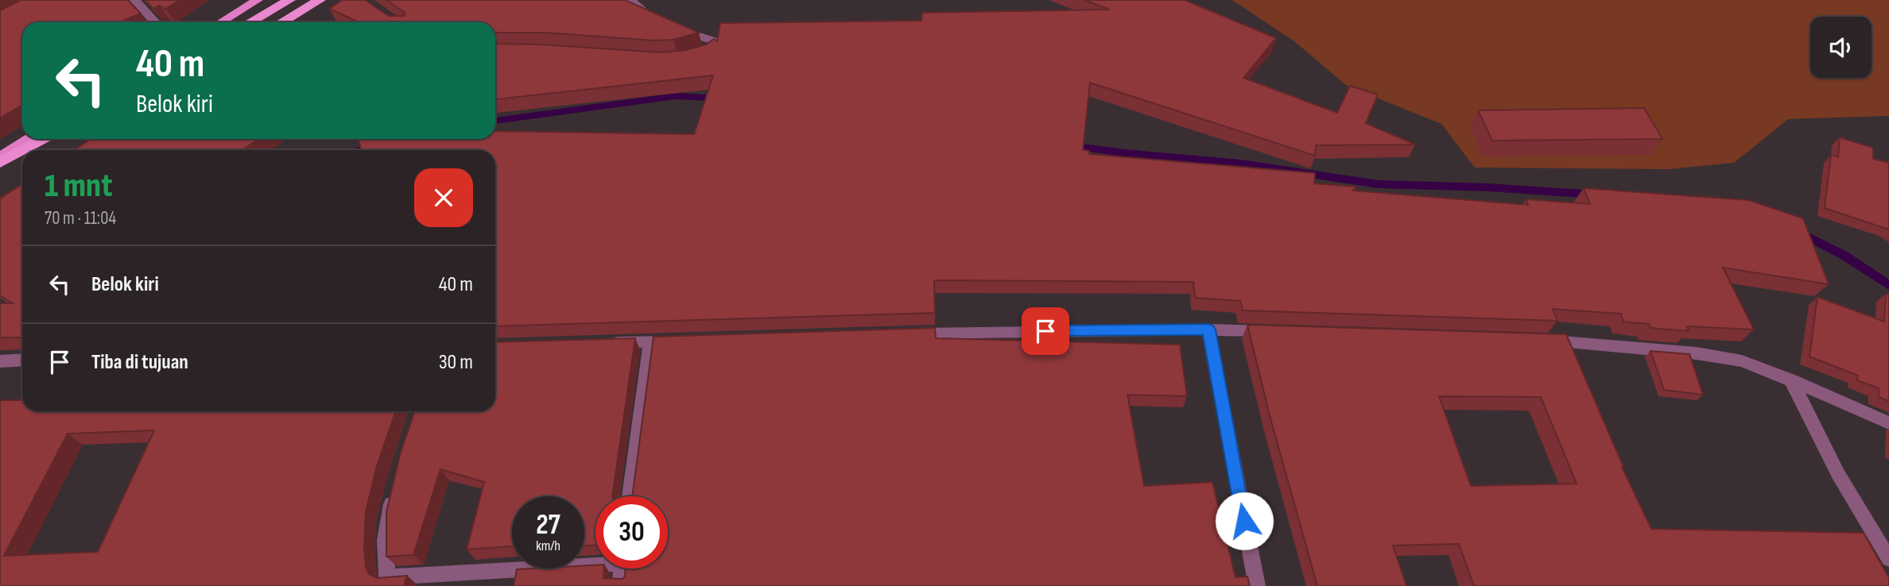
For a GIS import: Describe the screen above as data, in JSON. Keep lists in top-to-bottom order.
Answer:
{
  "page": {
    "turn": ["40 m", "Belok kiri"],
    "heading": ["1 mnt", "70 m · 11:04"],
    "list": [
      {
        "name": "Belok kiri",
        "value": "40 m"
      },
      {
        "name": "Tiba di tujuan",
        "value": "30 m"
      }
    ],
    "speed": "27 km/h",
    "limit": "30"
  }
}
